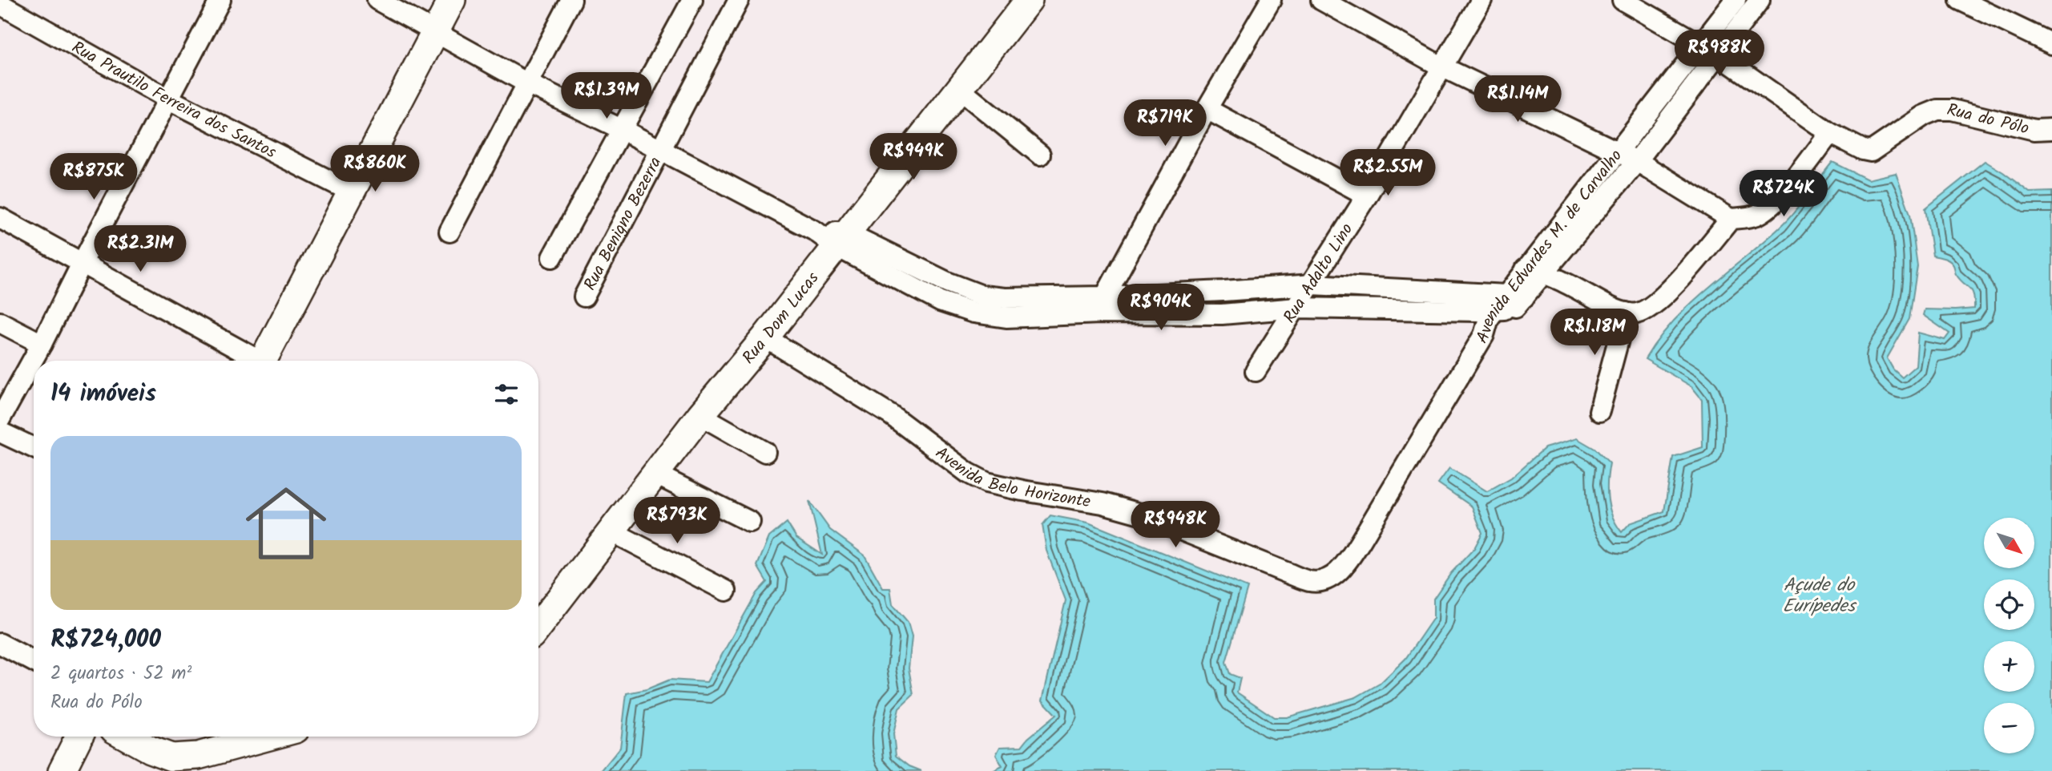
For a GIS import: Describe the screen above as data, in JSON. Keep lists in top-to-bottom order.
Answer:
{
  "streets": {
    "street": [
      "Rua Prautilo Ferreira dos Santos",
      "Rua do Pólo",
      "Rua Benigno Bezerra",
      "Avenida Edvardes M. de Carvalho",
      "Rua Adalto Lino",
      "Rua Dom Lucas",
      "Avenida Belo Horizonte"
    ]
  },
  "crossings": [
    ["Avenida Edvardes M. de Carvalho", "Avenida Belo Horizonte"],
    ["Rua Dom Lucas", "Avenida Belo Horizonte"]
  ],
  "water": ["Açude do Eurípedes"],
  "north": "bottom right",
  "page": {
    "price": [
      "R$988K",
      "R$1.39M",
      "R$1.14M",
      "R$719K",
      "R$949K",
      "R$860K",
      "R$2.55M",
      "R$875K",
      "R$724K",
      "R$2.31M",
      "R$904K",
      "R$1.18M",
      "R$793K",
      "R$948K"
    ],
    "heading": "14 imóveis",
    "list": [
      {
        "name": "R$724,000",
        "note": "2 quartos · 52 m² · Rua do Pólo"
      }
    ],
    "map_buttons": ["+", "−"]
  }
}
